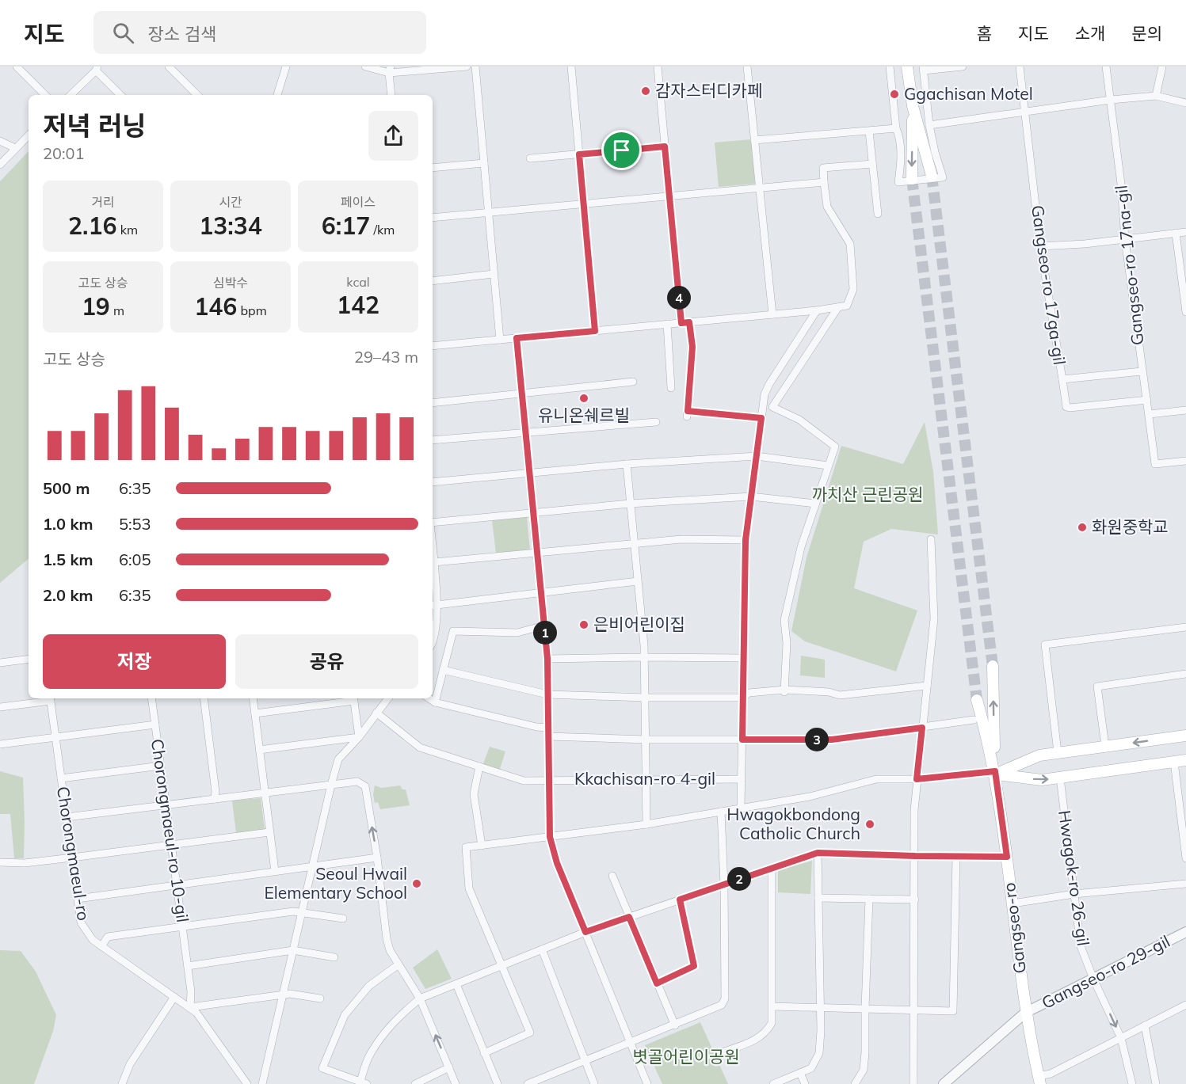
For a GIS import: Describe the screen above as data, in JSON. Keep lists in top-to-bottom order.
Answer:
{
  "streets": {
    "main road": ["Gangseo-ro"],
    "street": [
      "Gangseo-ro 17na-gil",
      "Gangseo-ro 17ga-gil",
      "Kkachisan-ro 4-gil",
      "Chorongmaeul-ro 10-gil",
      "Chorongmaeul-ro",
      "Hwagok-ro 26-gil",
      "Gangseo-ro 29-gil"
    ]
  },
  "crossings": [
    ["Gangseo-ro 17na-gil", "Gangseo-ro 17ga-gil"],
    ["Chorongmaeul-ro 10-gil", "Chorongmaeul-ro"],
    ["Hwagok-ro 26-gil", "Gangseo-ro 29-gil"],
    ["Gangseo-ro", "Gangseo-ro 29-gil"]
  ],
  "parks": ["까치산 근린공원", "볏골어린이공원"],
  "places": [
    "감자스터디카페",
    "Ggachisan Motel",
    "유니온쉐르빌",
    "화원중학교",
    "은비어린이집",
    "Hwagokbondong Catholic Church",
    "Seoul Hwail Elementary School"
  ],
  "page": {
    "header": "지도",
    "search": "장소 검색",
    "nav": [
      "홈",
      "지도",
      "소개",
      "문의"
    ],
    "heading": ["저녁 러닝", "20:01"],
    "stats": [
      ["거리", "2.16 km"],
      ["시간", "13:34"],
      ["페이스", "6:17 /km"],
      ["고도 상승", "19 m"],
      ["심박수", "146 bpm"],
      ["kcal", "142"]
    ],
    "pins": [
      "4",
      "1",
      "3",
      "2"
    ],
    "chart": ["고도 상승", "29–43 m"],
    "list": [
      {
        "name": "500 m",
        "note": "6:35"
      },
      {
        "name": "1.0 km",
        "note": "5:53"
      },
      {
        "name": "1.5 km",
        "note": "6:05"
      },
      {
        "name": "2.0 km",
        "note": "6:35"
      }
    ],
    "buttons": ["저장", "공유"]
  }
}
